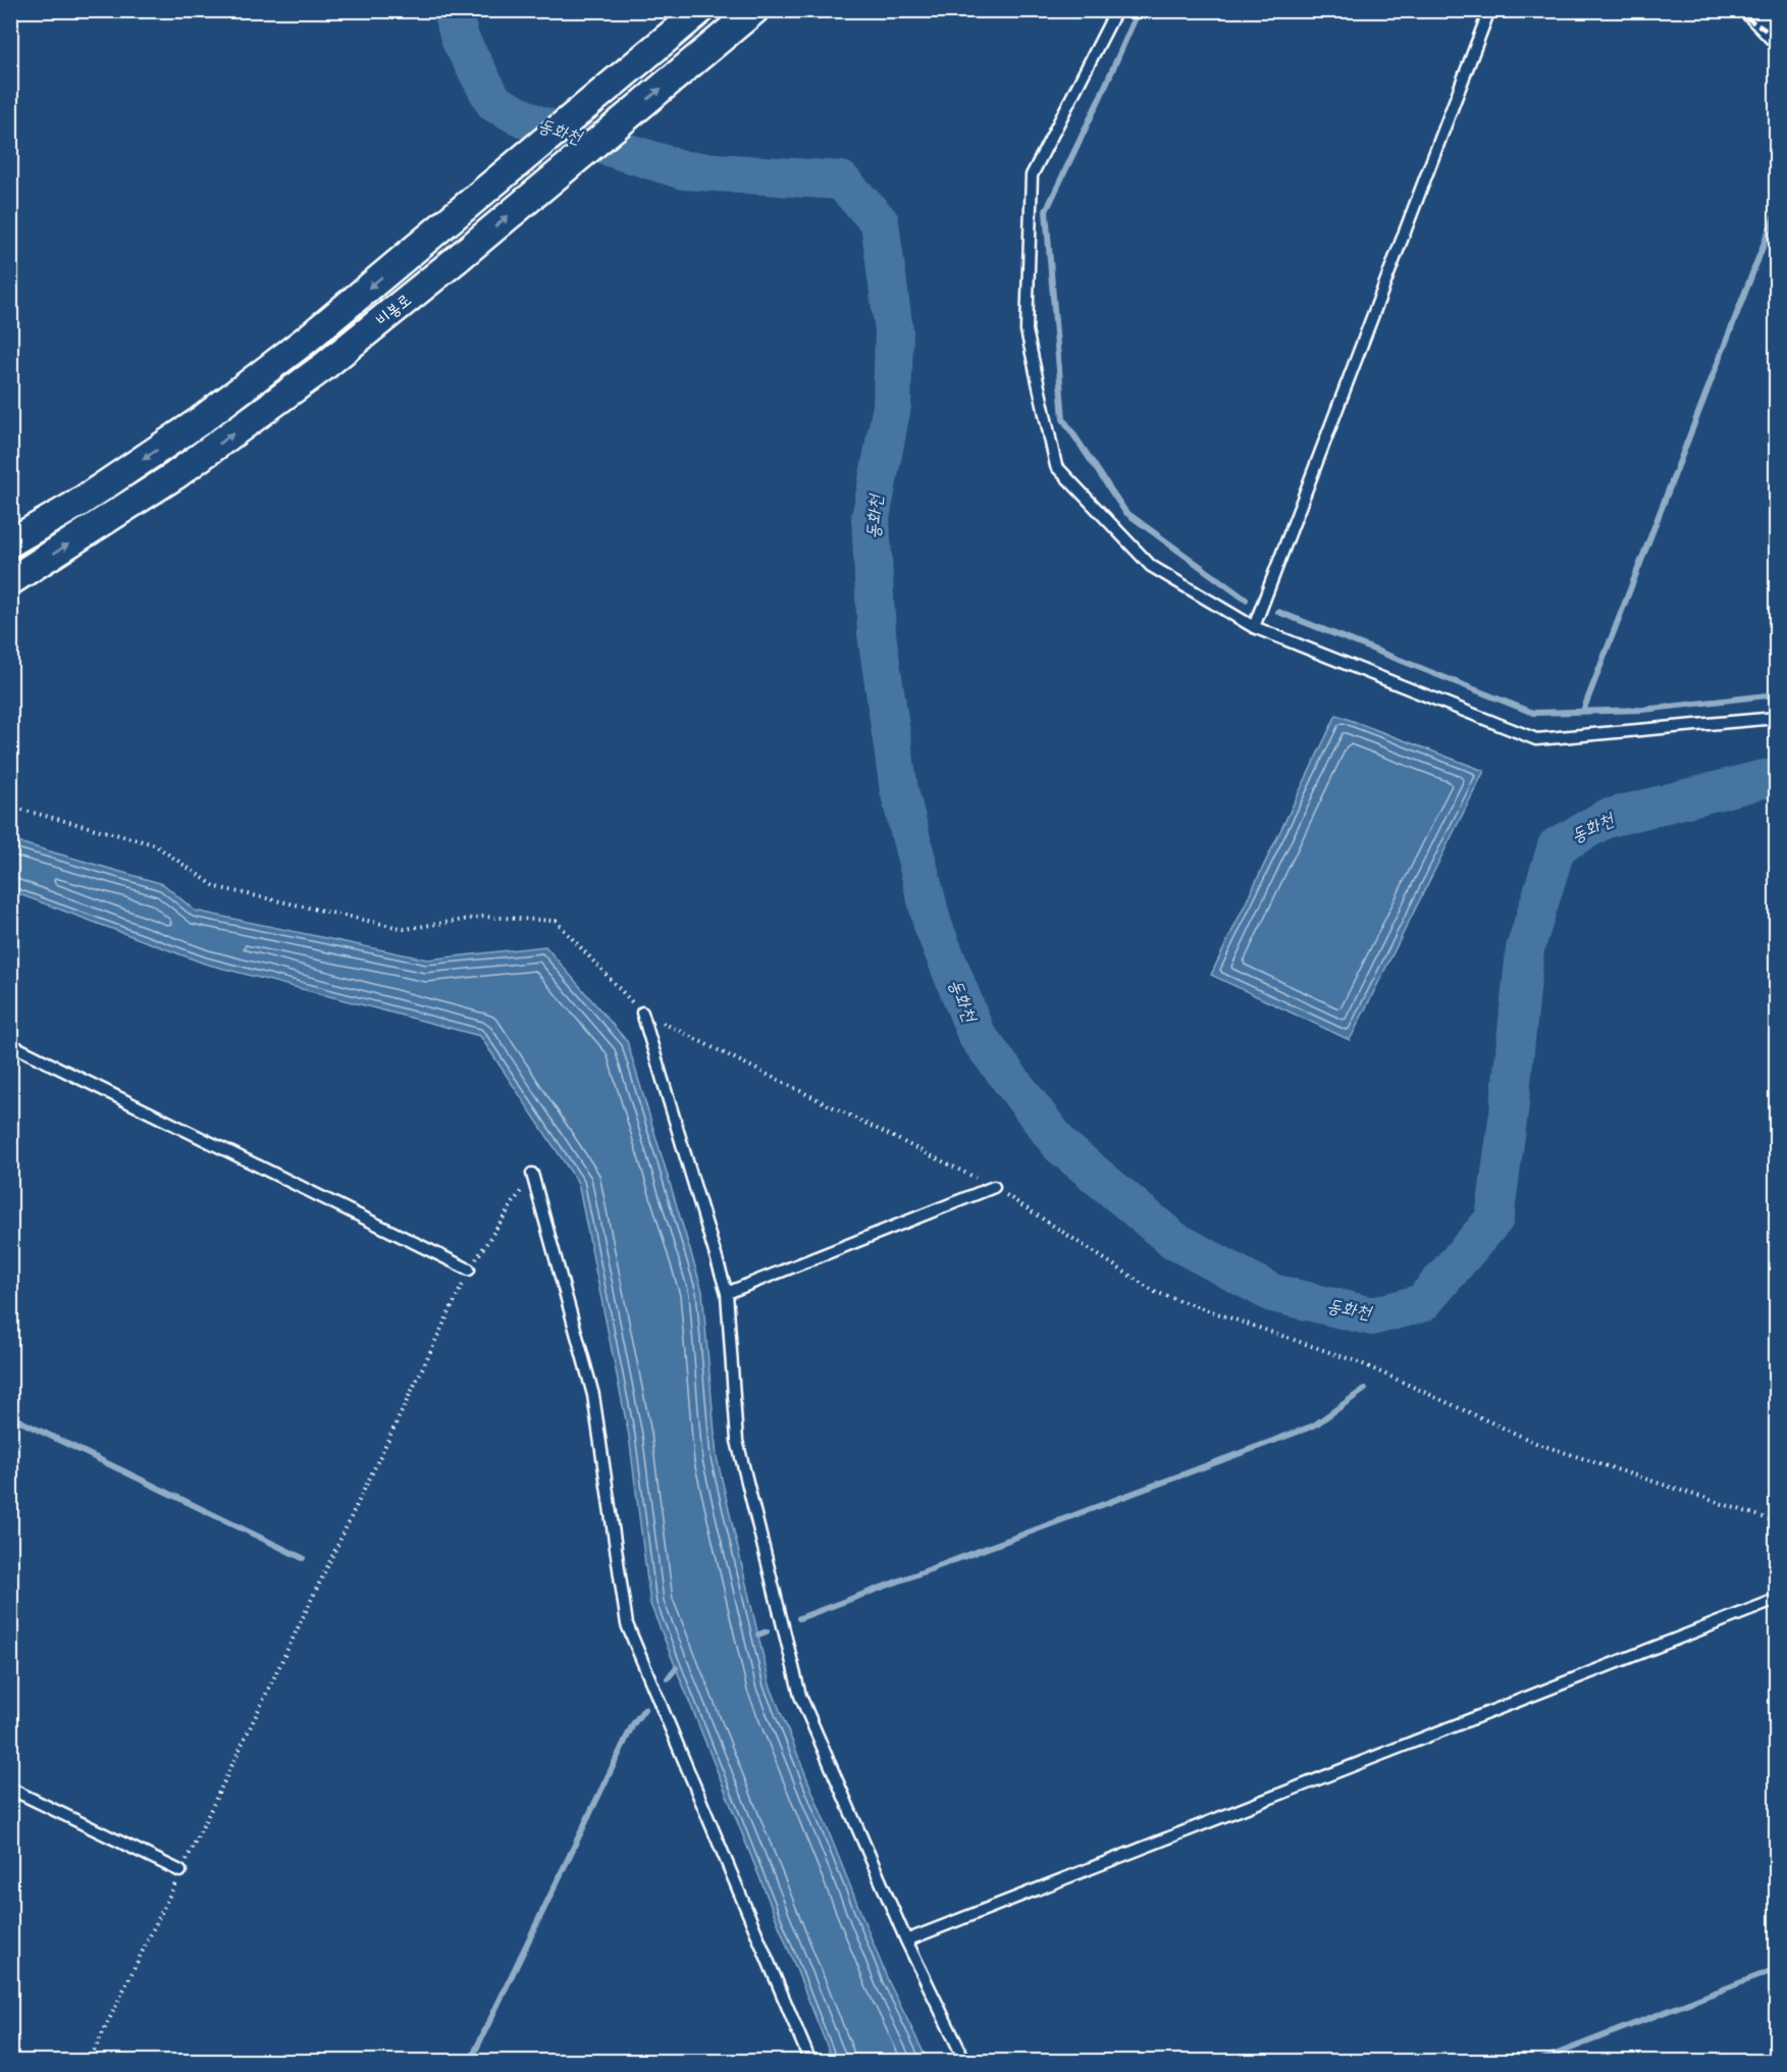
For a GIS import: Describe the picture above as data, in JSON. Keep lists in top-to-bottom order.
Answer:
{
  "streets": {
    "street": ["비봉로"]
  },
  "water": ["동화천"]
}
